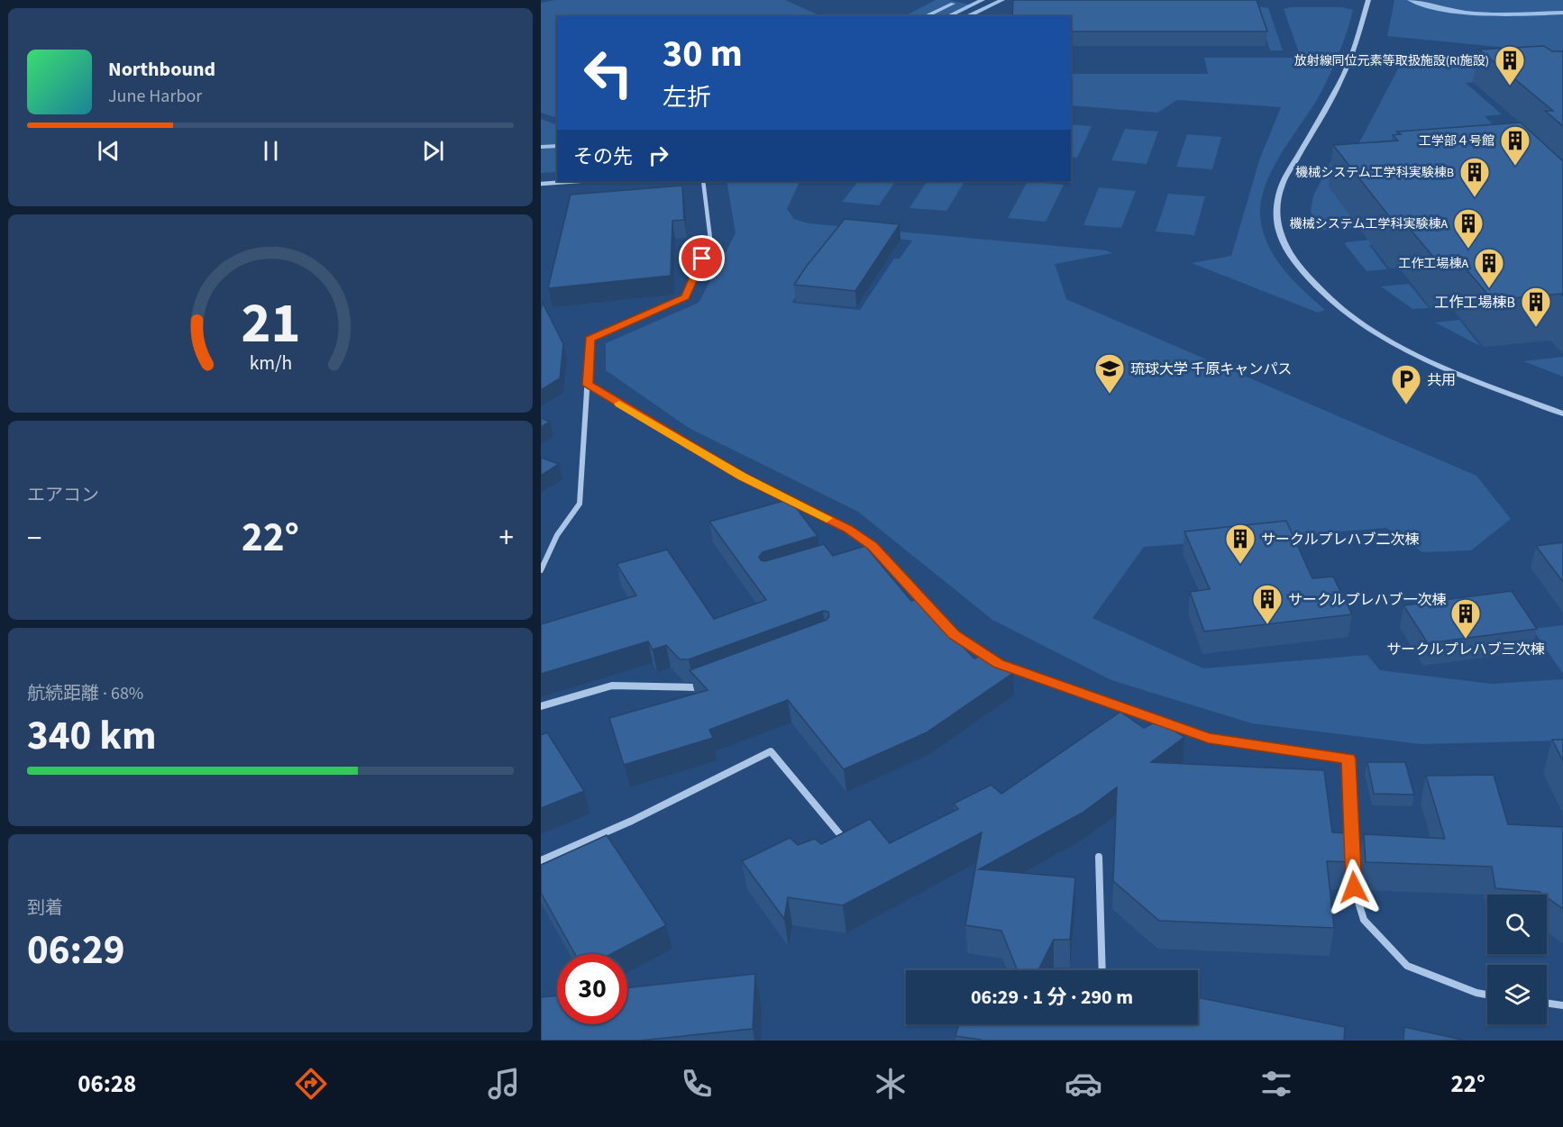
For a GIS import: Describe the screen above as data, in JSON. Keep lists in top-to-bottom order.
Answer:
{
  "places": {
    "building": [
      "放射線同位元素等取扱施設(RI施設)",
      "工学部４号館",
      "機械システム工学科実験棟B",
      "機械システム工学科実験棟A",
      "工作工場棟A",
      "工作工場棟B",
      "サークルプレハブ二次棟",
      "サークルプレハブ一次棟",
      "サークルプレハブ三次棟"
    ],
    "school or university": ["琉球大学 千原キャンパス"],
    "parking": ["共用"]
  },
  "page": {
    "turn": ["30 m", "左折"],
    "song": ["Northbound", "June Harbor"],
    "then": "その先",
    "tile": [
      "エアコン",
      ["航続距離 · 68%", "340 km"],
      ["到着", "06:29"]
    ],
    "heat": ["−", "22°", "+"],
    "limit": "30",
    "trip": "06:29 · 1 分 · 290 m",
    "tabs": ["06:28", "22°"],
    "gauge": ["21", "km/h"]
  }
}
